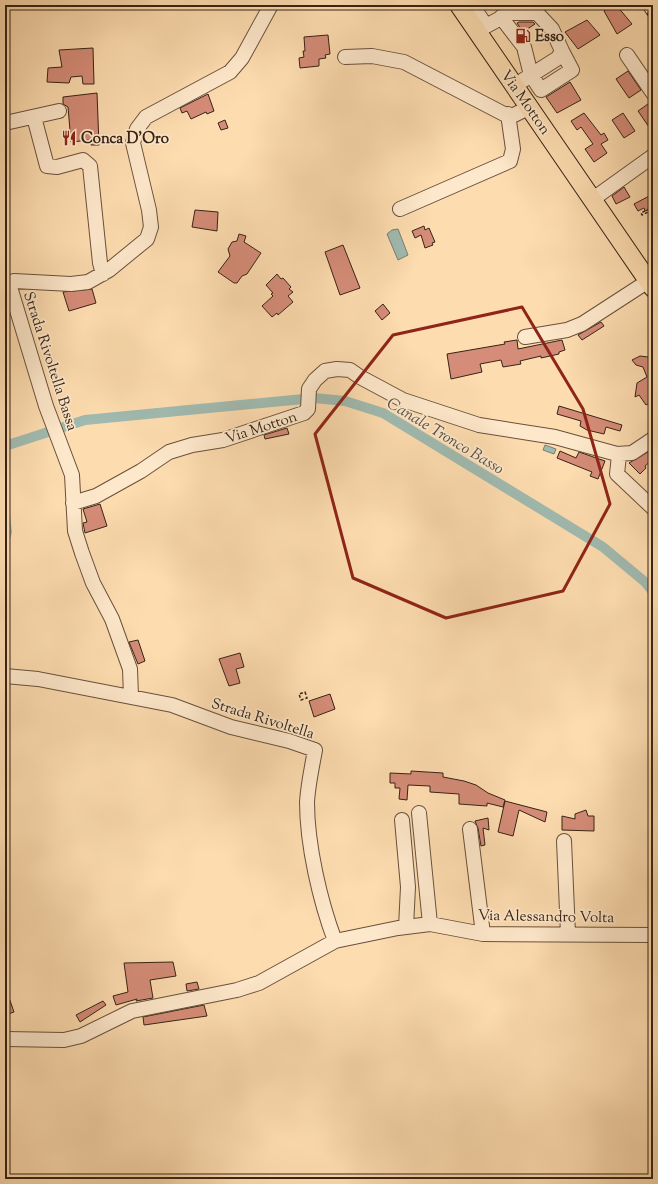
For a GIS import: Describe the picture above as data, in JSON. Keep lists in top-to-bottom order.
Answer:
{
  "streets": {
    "main road": ["Via Motton"],
    "street": ["Strada Rivoltella Bassa", "Strada Rivoltella", "Via Alessandro Volta"]
  },
  "crossings": [
    ["Via Motton", "Strada Rivoltella Bassa"],
    ["Strada Rivoltella Bassa", "Strada Rivoltella"],
    ["Strada Rivoltella", "Via Alessandro Volta"]
  ],
  "water": ["Canale Tronco Basso"],
  "places": {
    "fuel station": ["Esso"],
    "restaurant": ["Conca D'Oro"]
  }
}
